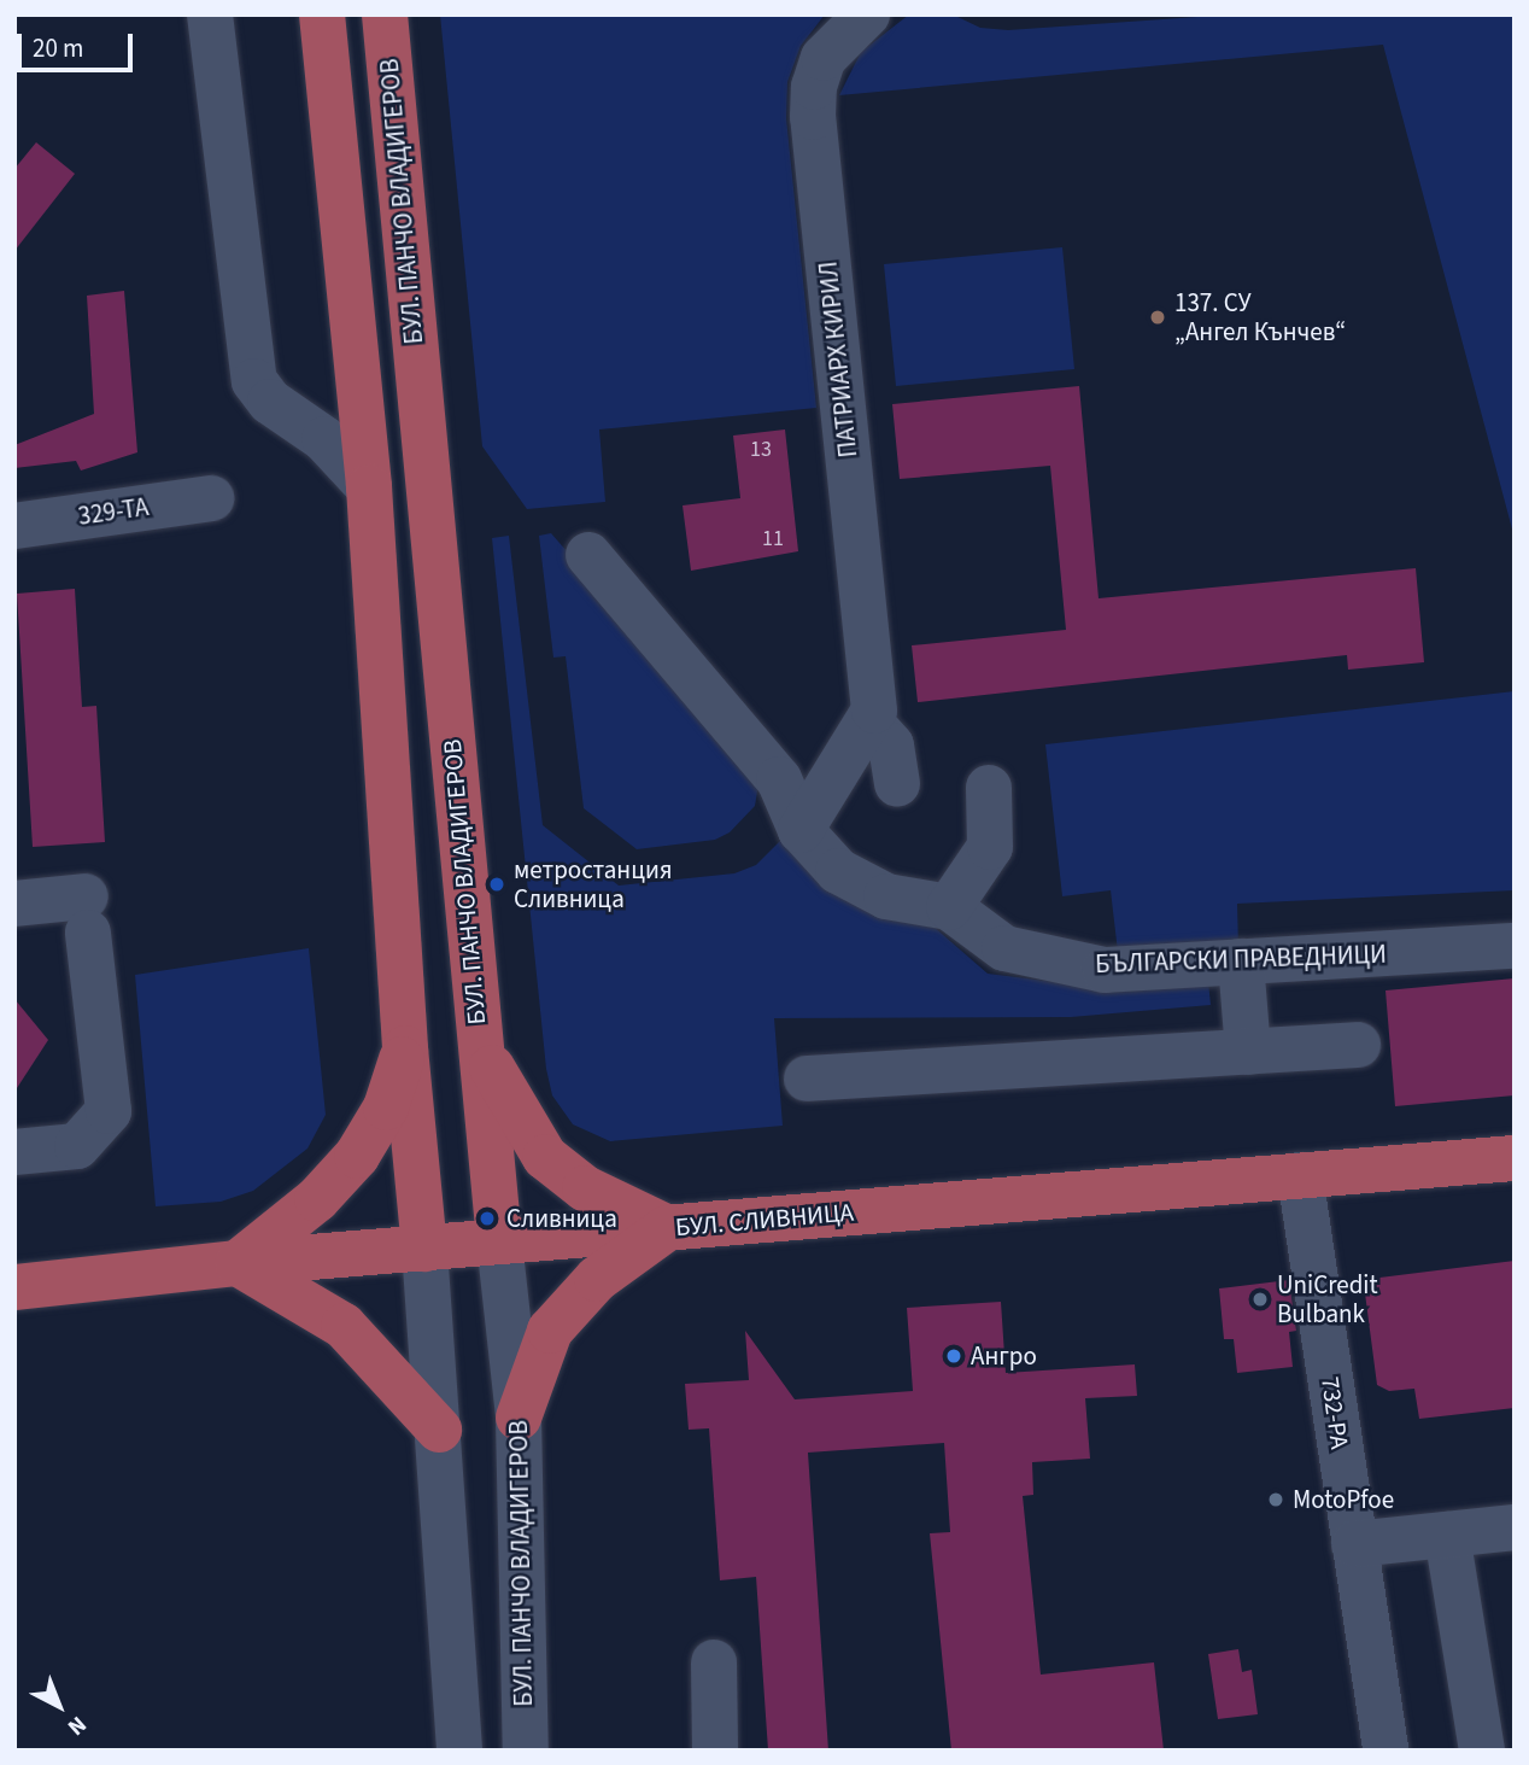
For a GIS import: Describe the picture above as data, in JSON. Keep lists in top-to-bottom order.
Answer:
{
  "streets": {
    "main road": ["БУЛ. ПАНЧО ВЛАДИГЕРОВ", "БУЛ. СЛИВНИЦА"],
    "street": [
      "ПАТРИАРХ КИРИЛ",
      "329-ТА",
      "БЪЛГАРСКИ ПРАВЕДНИЦИ",
      "732-РА"
    ]
  },
  "crossings": [
    ["БУЛ. ПАНЧО ВЛАДИГЕРОВ", "БУЛ. СЛИВНИЦА"],
    ["БУЛ. СЛИВНИЦА", "732-РА"]
  ],
  "places": [
    "137. СУ „Ангел Кънчев“",
    "метростанция Сливница",
    "Сливница",
    "UniCredit Bulbank",
    "Ангро",
    "MotoPfoe"
  ],
  "house_numbers": ["13", "11"],
  "scale_bar": "20 m",
  "north": "bottom right"
}
